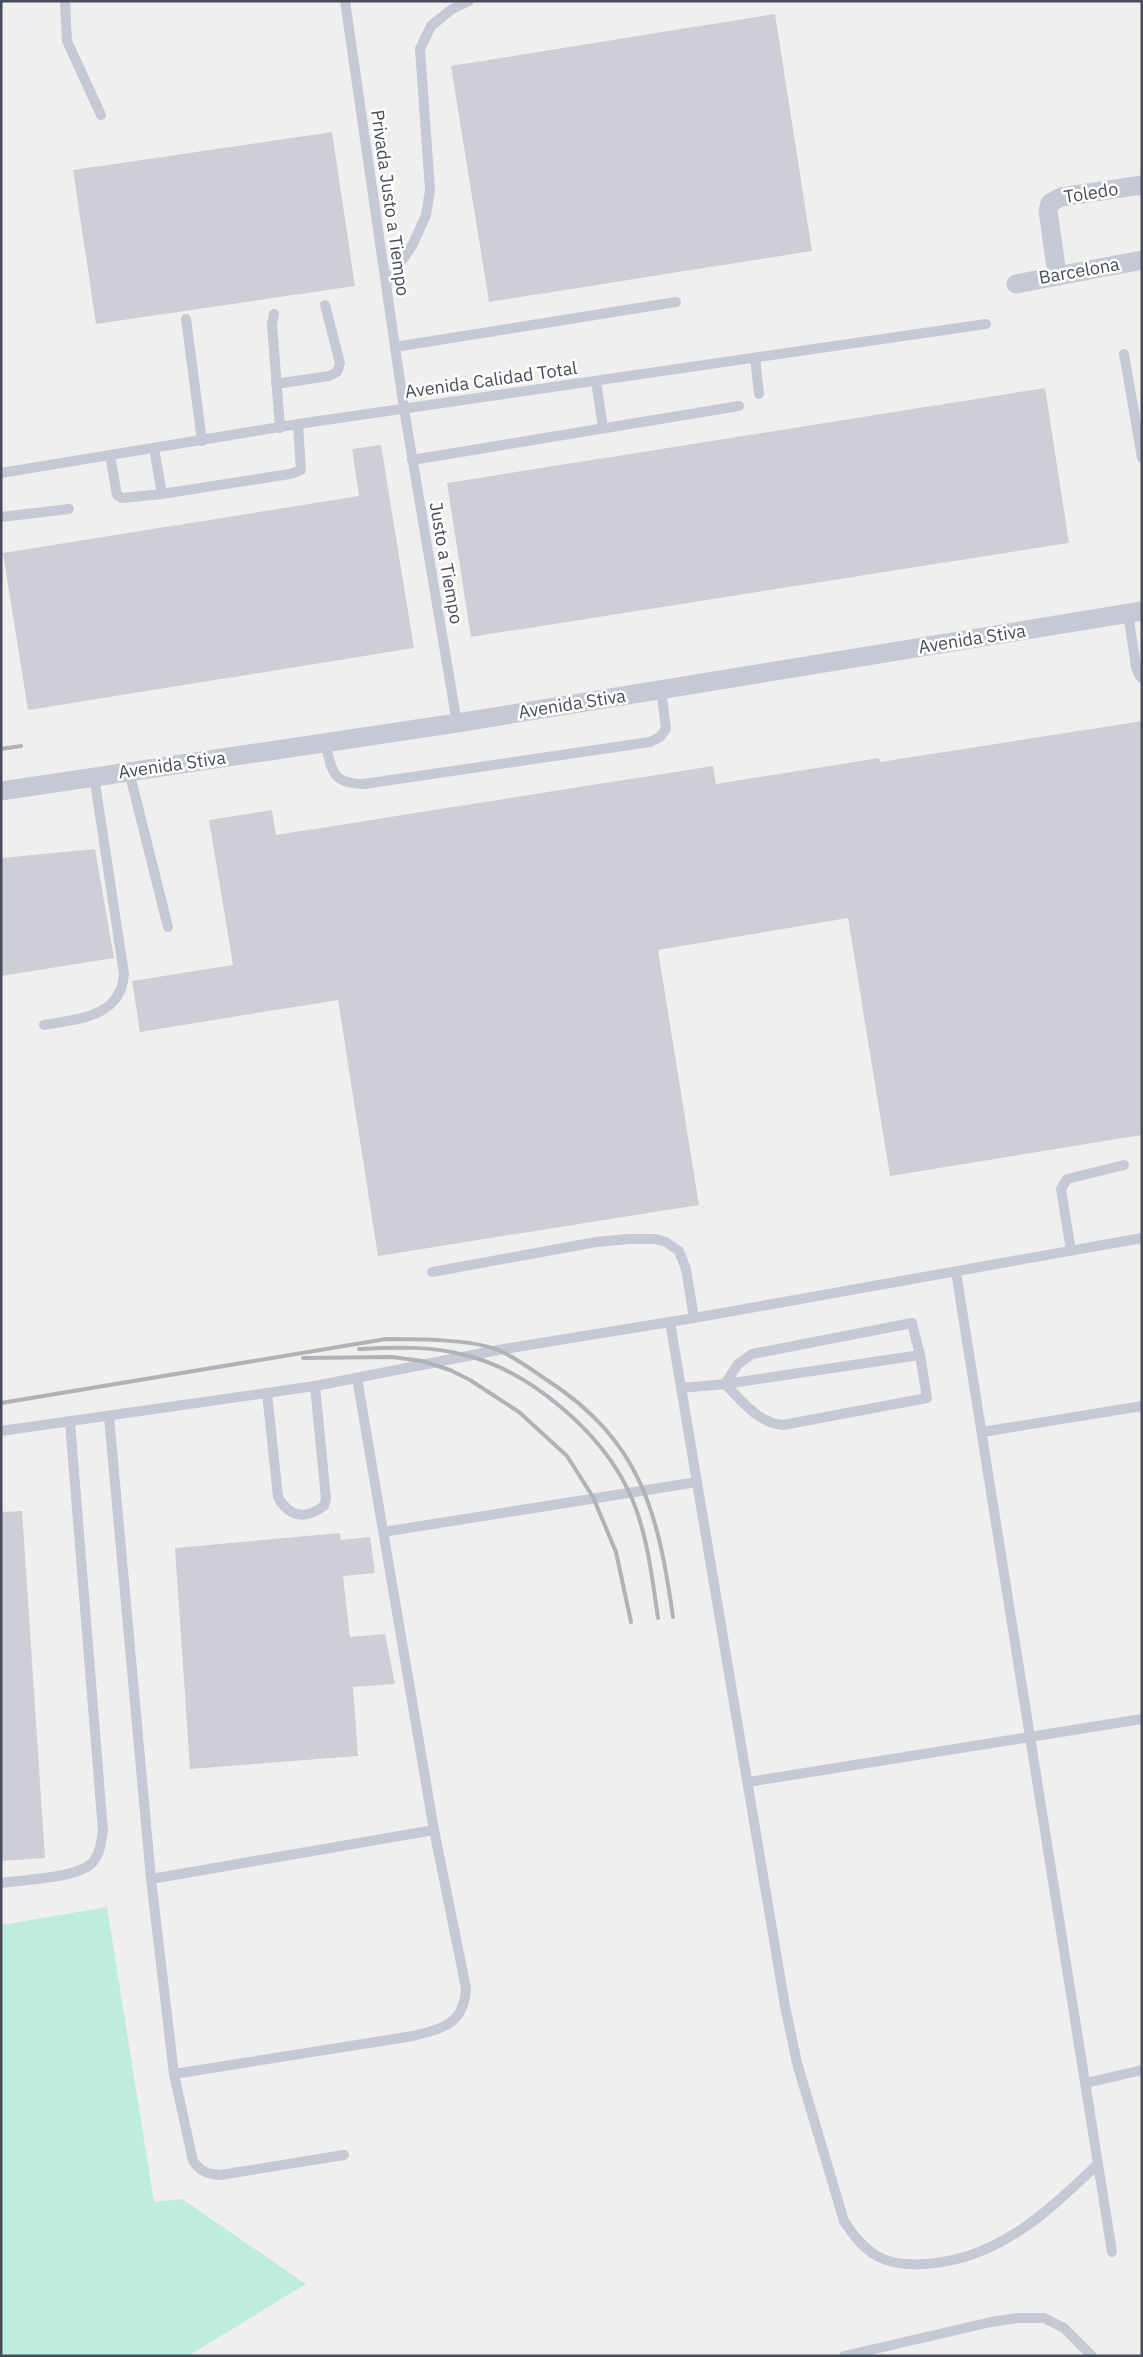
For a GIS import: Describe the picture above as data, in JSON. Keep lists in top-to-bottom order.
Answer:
{
  "streets": {
    "street": ["Toledo", "Barcelona", "Avenida Stiva"],
    "lane": ["Privada Justo a Tiempo", "Avenida Calidad Total", "Justo a Tiempo"]
  },
  "crossings": [
    ["Toledo", "Barcelona"],
    ["Privada Justo a Tiempo", "Avenida Calidad Total"],
    ["Privada Justo a Tiempo", "Justo a Tiempo"],
    ["Avenida Calidad Total", "Justo a Tiempo"],
    ["Justo a Tiempo", "Avenida Stiva"]
  ]
}
